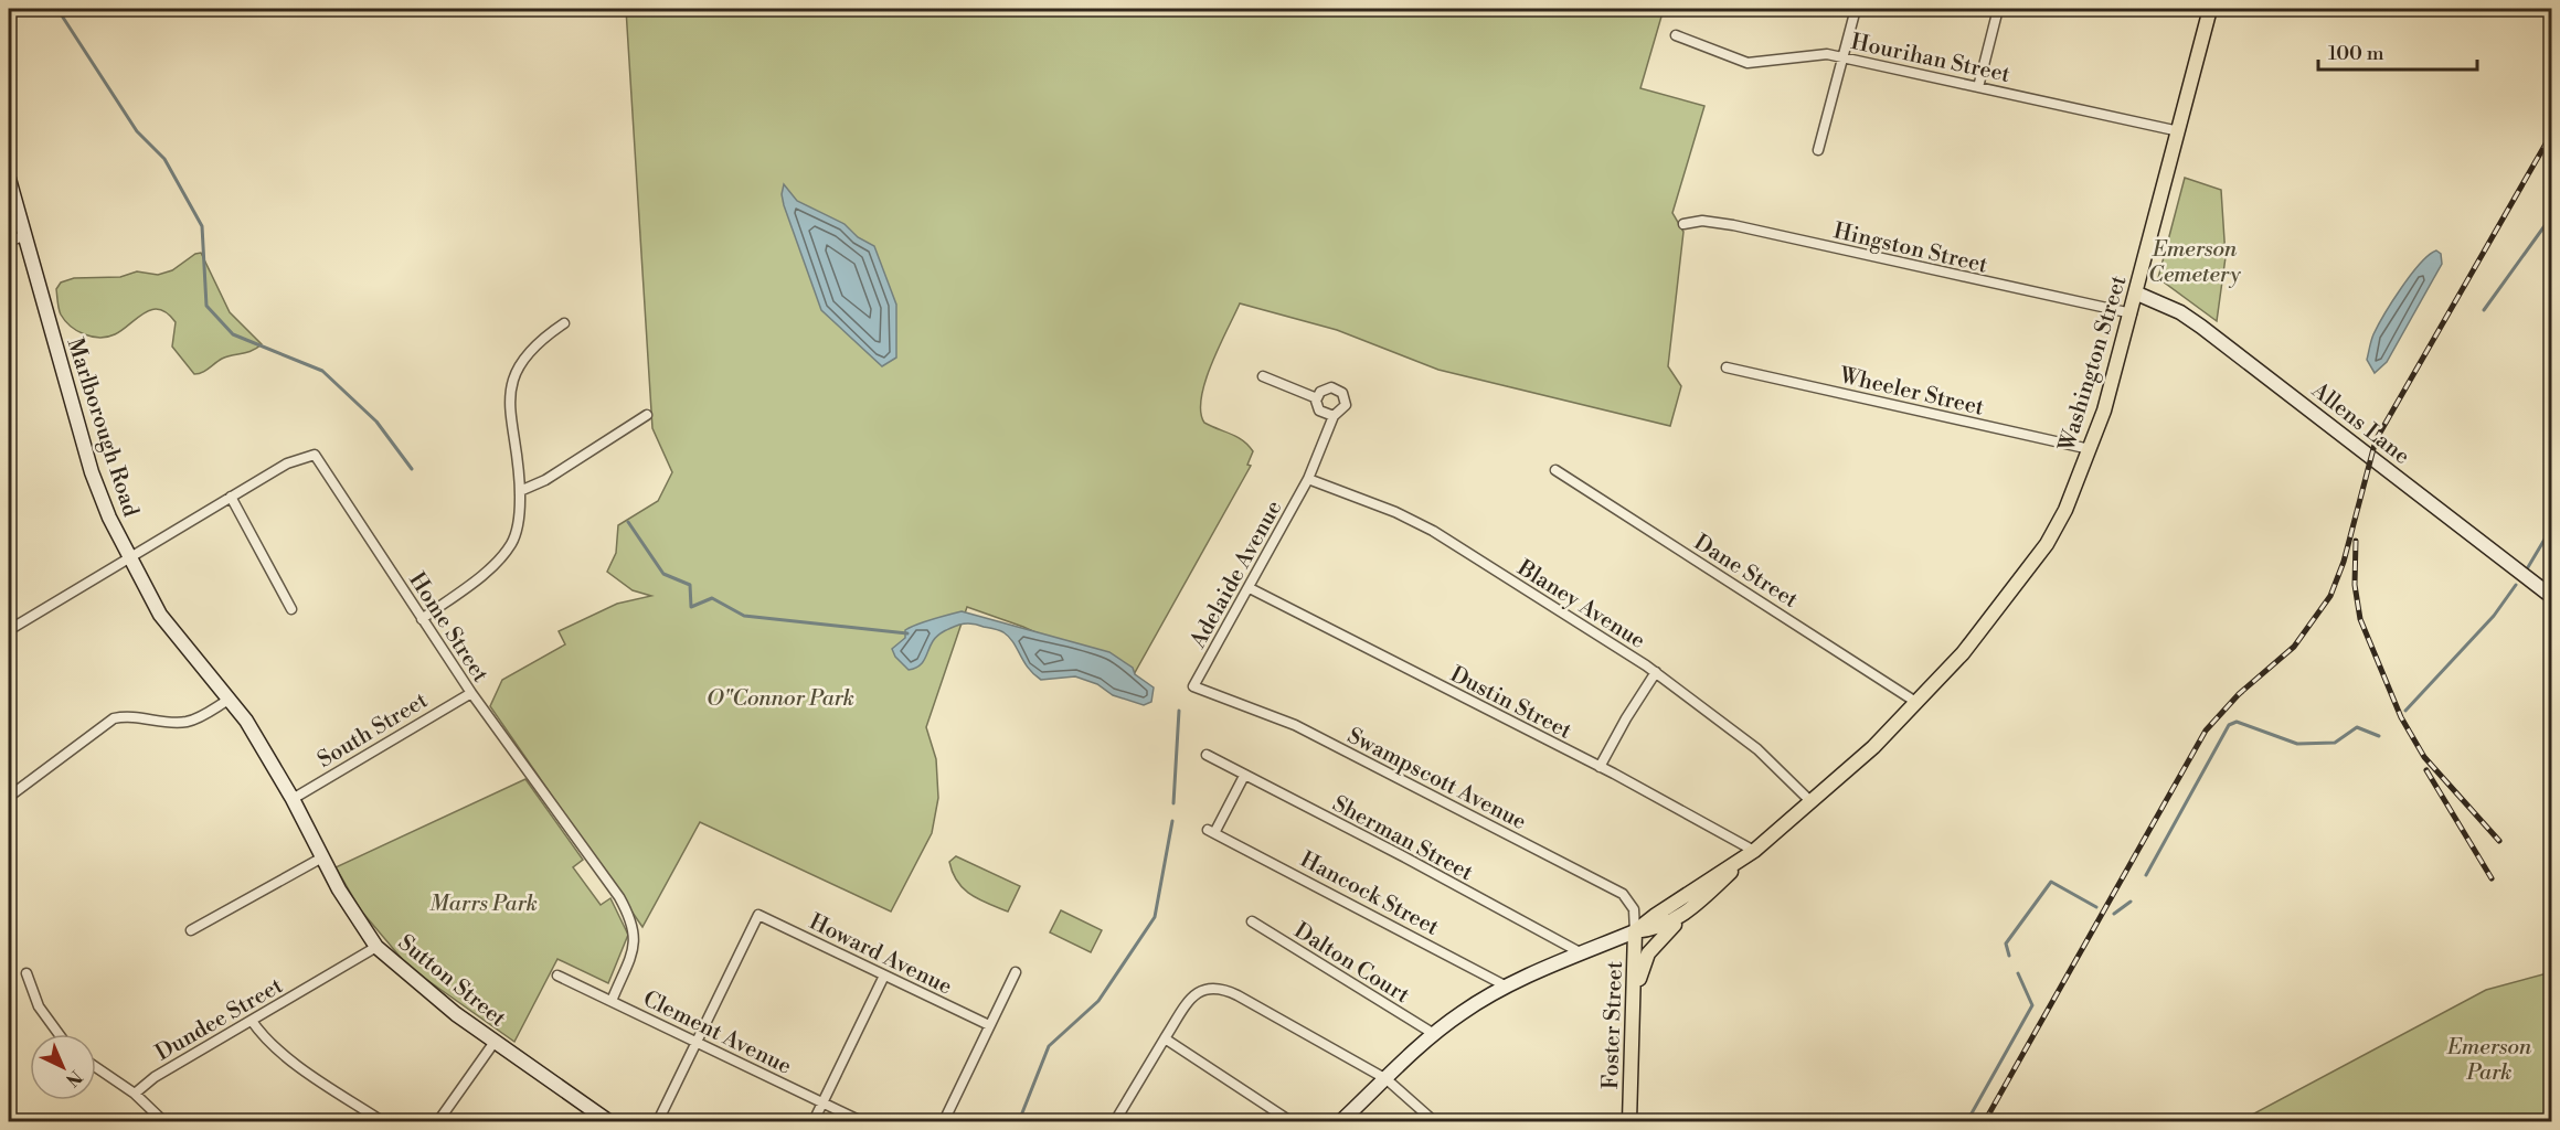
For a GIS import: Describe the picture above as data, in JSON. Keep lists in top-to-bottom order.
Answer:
{
  "streets": {
    "main road": ["Washington Street", "Foster Street"],
    "street": [
      "Hourihan Street",
      "Hingston Street",
      "Wheeler Street",
      "Allens Lane",
      "Marlborough Road",
      "Dane Street",
      "Adelaide Avenue",
      "Blaney Avenue",
      "Home Street",
      "Dustin Street",
      "South Street",
      "Swampscott Avenue",
      "Sherman Street",
      "Hancock Street",
      "Howard Avenue",
      "Dalton Court",
      "Sutton Street",
      "Dundee Street",
      "Clement Avenue"
    ]
  },
  "crossings": [
    ["Hourihan Street", "Washington Street"],
    ["Hingston Street", "Washington Street"],
    ["Washington Street", "Wheeler Street"],
    ["Washington Street", "Allens Lane"],
    ["Washington Street", "Dane Street"],
    ["Washington Street", "Blaney Avenue"],
    ["Washington Street", "Dustin Street"],
    ["Washington Street", "Swampscott Avenue"],
    ["Washington Street", "Sherman Street"],
    ["Washington Street", "Hancock Street"],
    ["Washington Street", "Dalton Court"],
    ["Washington Street", "Foster Street"],
    ["Marlborough Road", "Home Street"],
    ["Marlborough Road", "South Street"],
    ["Marlborough Road", "Sutton Street"],
    ["Adelaide Avenue", "Blaney Avenue"],
    ["Adelaide Avenue", "Dustin Street"],
    ["Adelaide Avenue", "Swampscott Avenue"],
    ["Home Street", "South Street"],
    ["Home Street", "Clement Avenue"],
    ["South Street", "Sutton Street"],
    ["Swampscott Avenue", "Foster Street"],
    ["Sherman Street", "Hancock Street"],
    ["Howard Avenue", "Clement Avenue"],
    ["Sutton Street", "Dundee Street"]
  ],
  "parks": [
    "Emerson Cemetery",
    "O\"Connor Park",
    "Marrs Park",
    "Emerson Park"
  ],
  "scale_bar": "100 m",
  "north": "bottom right"
}
